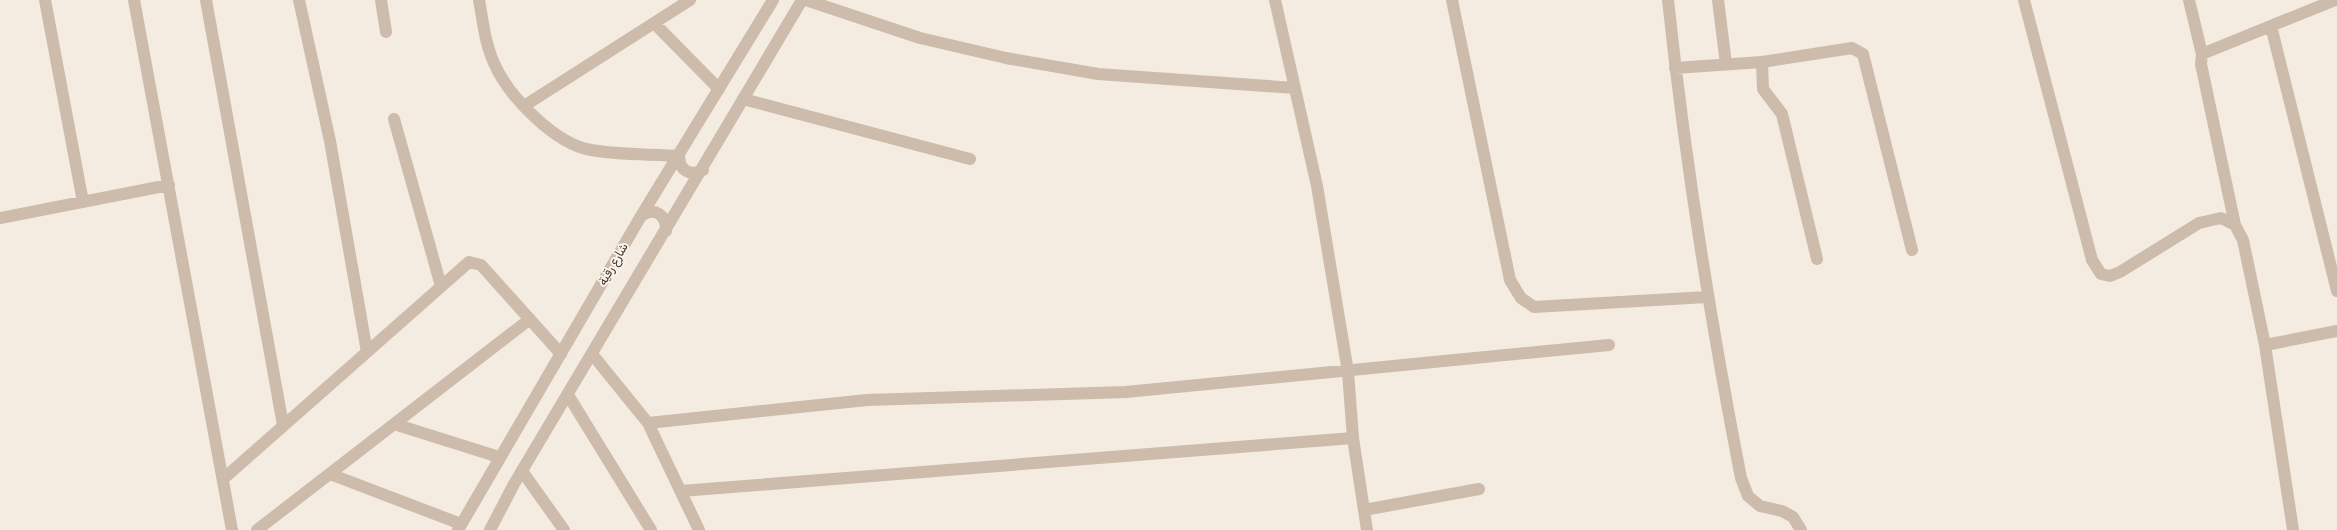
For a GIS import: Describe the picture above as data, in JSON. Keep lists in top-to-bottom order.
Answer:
{
  "streets": {
    "street": ["شارع رقية"]
  }
}
